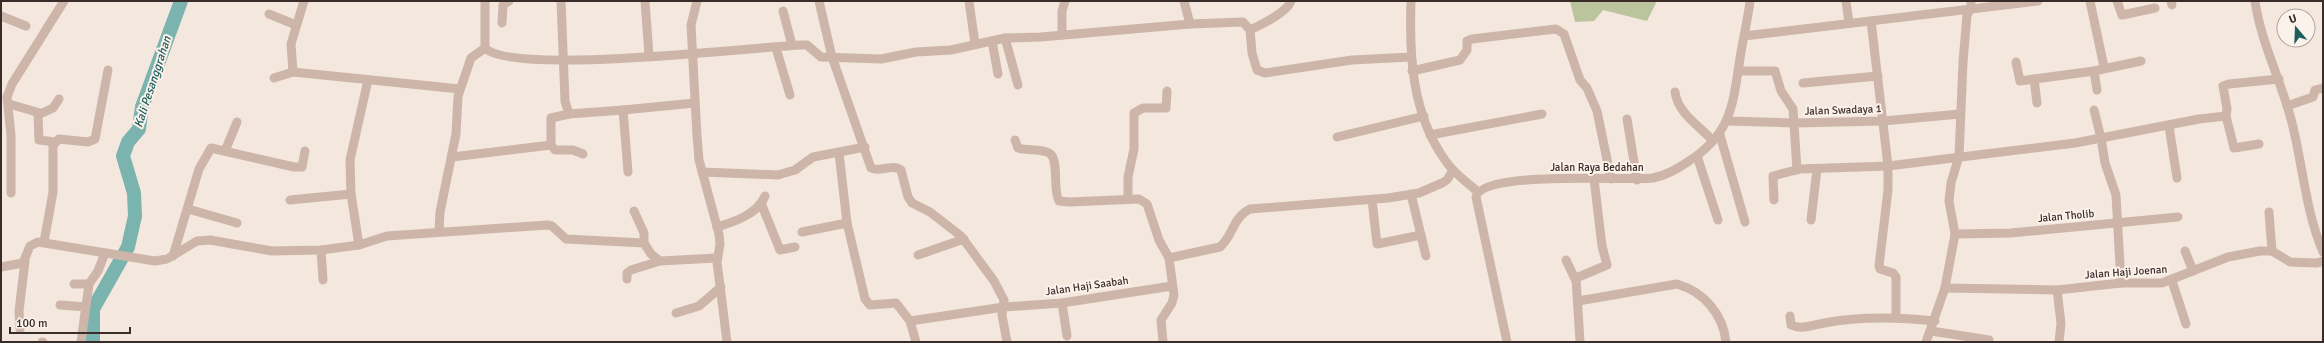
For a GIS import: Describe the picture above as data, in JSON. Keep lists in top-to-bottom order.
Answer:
{
  "streets": {
    "street": [
      "Jalan Swadaya 1",
      "Jalan Raya Bedahan",
      "Jalan Tholib",
      "Jalan Haji Joenan",
      "Jalan Haji Saabah"
    ]
  },
  "crossings": [
    ["Jalan Swadaya 1", "Jalan Raya Bedahan"]
  ],
  "water": ["Kali Pesanggrahan"],
  "scale_bar": "100 m",
  "north": "top"
}
